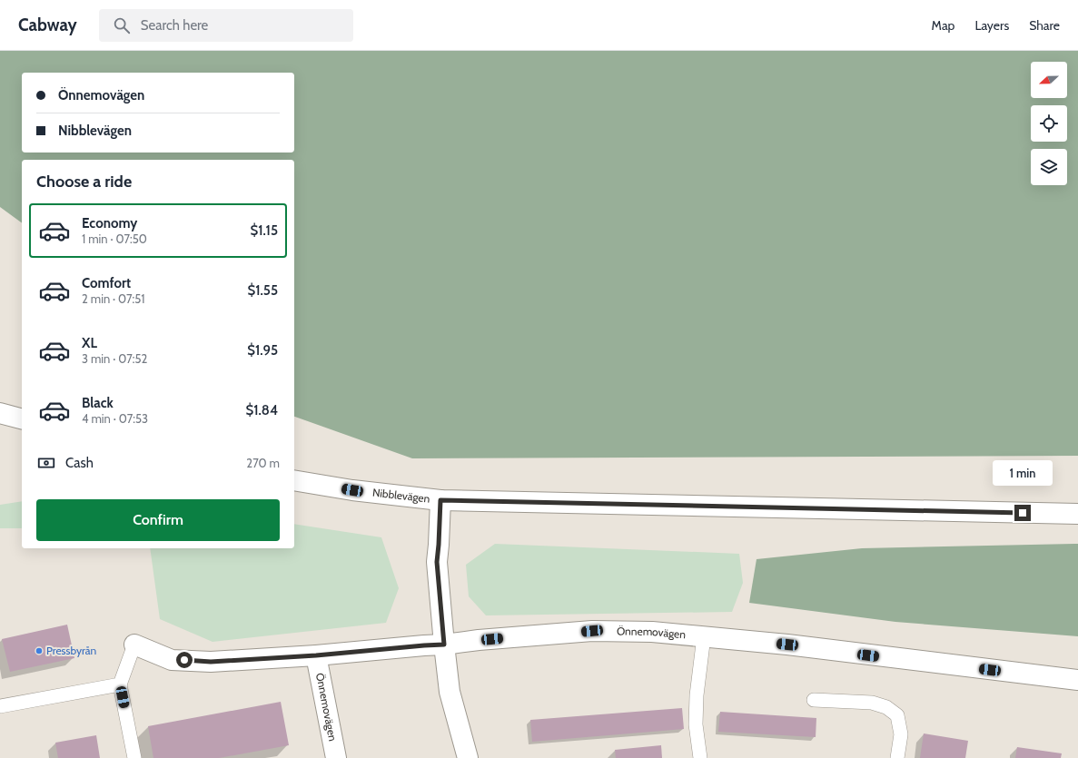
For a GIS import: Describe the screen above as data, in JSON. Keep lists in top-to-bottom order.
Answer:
{
  "streets": {
    "street": ["Nibblevägen", "Önnemovägen"]
  },
  "places": ["Pressbyrån"],
  "north": "left",
  "page": {
    "header": "Cabway",
    "search": "Search here",
    "nav": ["Map", "Layers", "Share"],
    "banner": ["Önnemovägen", "Nibblevägen"],
    "heading": "Choose a ride",
    "list": [
      {
        "name": "Economy",
        "note": "1 min · 07:50",
        "value": "$1.15"
      },
      {
        "name": "Comfort",
        "note": "2 min · 07:51",
        "value": "$1.55"
      },
      {
        "name": "XL",
        "note": "3 min · 07:52",
        "value": "$1.95"
      },
      {
        "name": "Black",
        "note": "4 min · 07:53",
        "value": "$1.84"
      }
    ],
    "pay": ["Cash", "270 m"],
    "bubble": "1 min",
    "buttons": "Confirm"
  }
}
